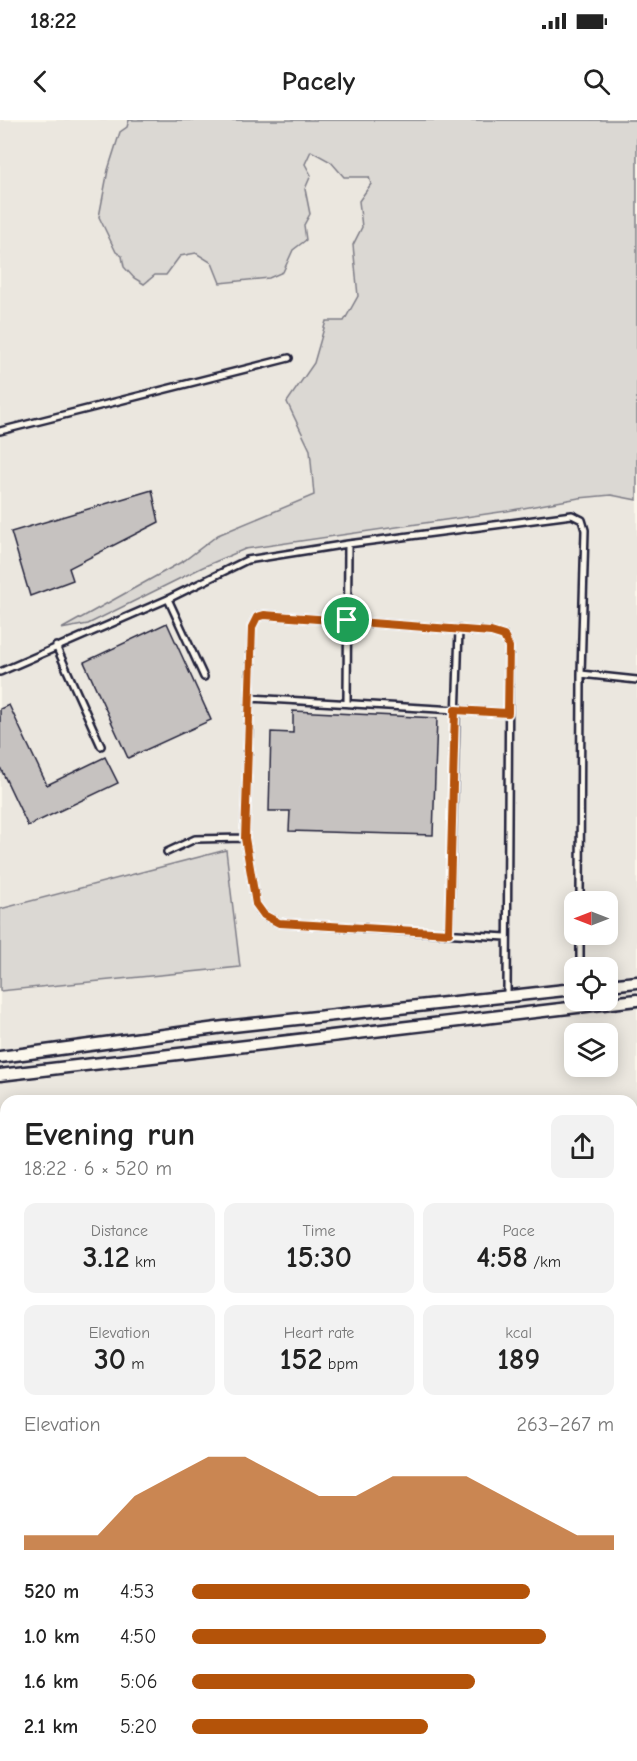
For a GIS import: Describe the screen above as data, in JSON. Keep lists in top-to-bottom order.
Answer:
{
  "north": "left",
  "page": {
    "status": "18:22",
    "header": "Pacely",
    "heading": ["Evening run", "18:22 · 6 × 520 m"],
    "stats": [
      ["Distance", "3.12 km"],
      ["Time", "15:30"],
      ["Pace", "4:58 /km"],
      ["Elevation", "30 m"],
      ["Heart rate", "152 bpm"],
      ["kcal", "189"]
    ],
    "chart": ["Elevation", "263–267 m"],
    "list": [
      {
        "name": "520 m",
        "note": "4:53"
      },
      {
        "name": "1.0 km",
        "note": "4:50"
      },
      {
        "name": "1.6 km",
        "note": "5:06"
      },
      {
        "name": "2.1 km",
        "note": "5:20"
      }
    ]
  }
}
